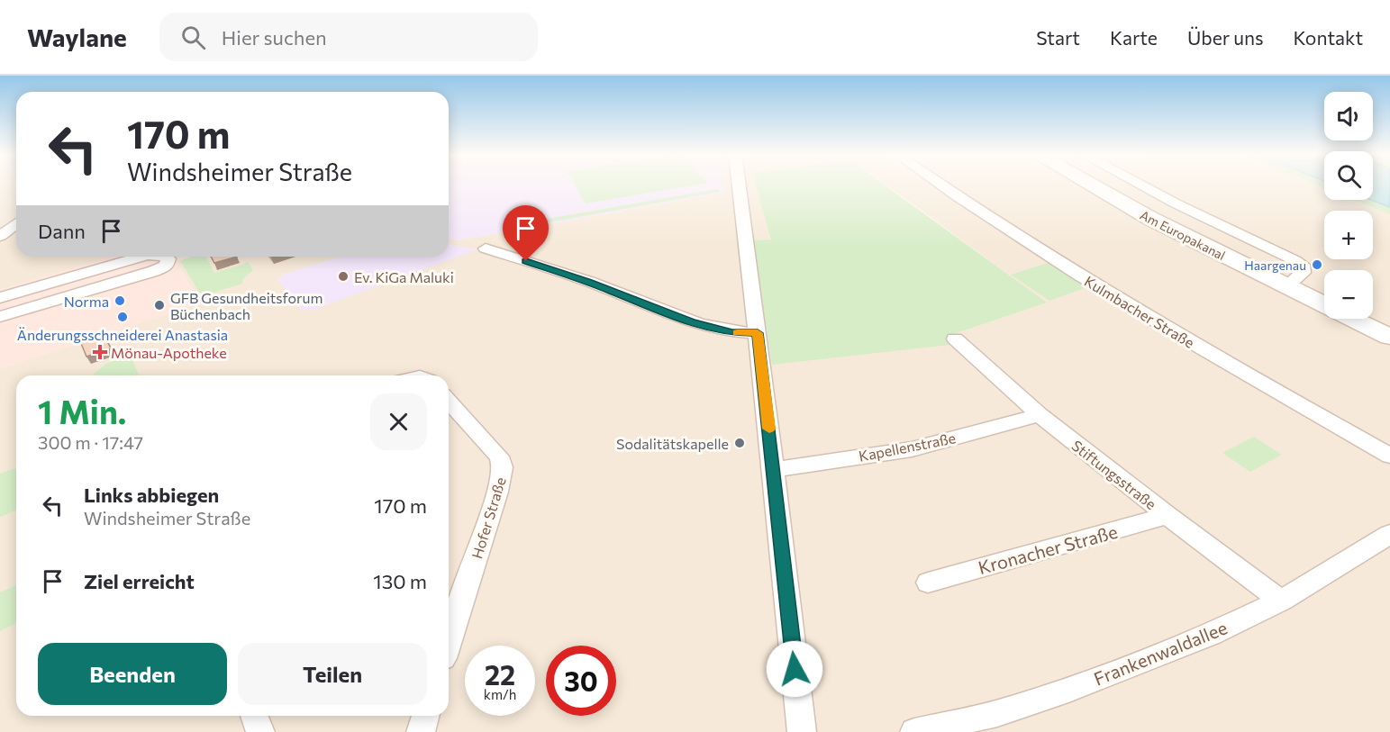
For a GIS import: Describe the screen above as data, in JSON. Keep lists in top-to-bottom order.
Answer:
{
  "streets": {
    "main road": ["Am Europakanal"],
    "street": [
      "Kulmbacher Straße",
      "Kapellenstraße",
      "Stiftungsstraße",
      "Hofer Straße",
      "Kronacher Straße",
      "Frankenwaldallee"
    ]
  },
  "crossings": [
    ["Kapellenstraße", "Stiftungsstraße"],
    ["Stiftungsstraße", "Kronacher Straße"],
    ["Stiftungsstraße", "Frankenwaldallee"]
  ],
  "places": {
    "other": [
      "Haargenau",
      "Ev. KiGa Maluki",
      "Norma",
      "GFB Gesundheitsforum Büchenbach",
      "Änderungsschneiderei Anastasia",
      "Sodalitätskapelle"
    ],
    "health": ["Mönau-Apotheke"]
  },
  "page": {
    "header": "Waylane",
    "search": "Hier suchen",
    "nav": [
      "Start",
      "Karte",
      "Über uns",
      "Kontakt"
    ],
    "map_buttons": ["+", "−"],
    "turn": ["170 m", "Windsheimer Straße"],
    "then": "Dann",
    "heading": ["1 Min.", "300 m · 17:47"],
    "list": [
      {
        "name": "Links abbiegen",
        "note": "Windsheimer Straße",
        "value": "170 m"
      },
      {
        "name": "Ziel erreicht",
        "value": "130 m"
      }
    ],
    "buttons": ["Beenden", "Teilen"],
    "speed": "22 km/h",
    "limit": "30"
  }
}
